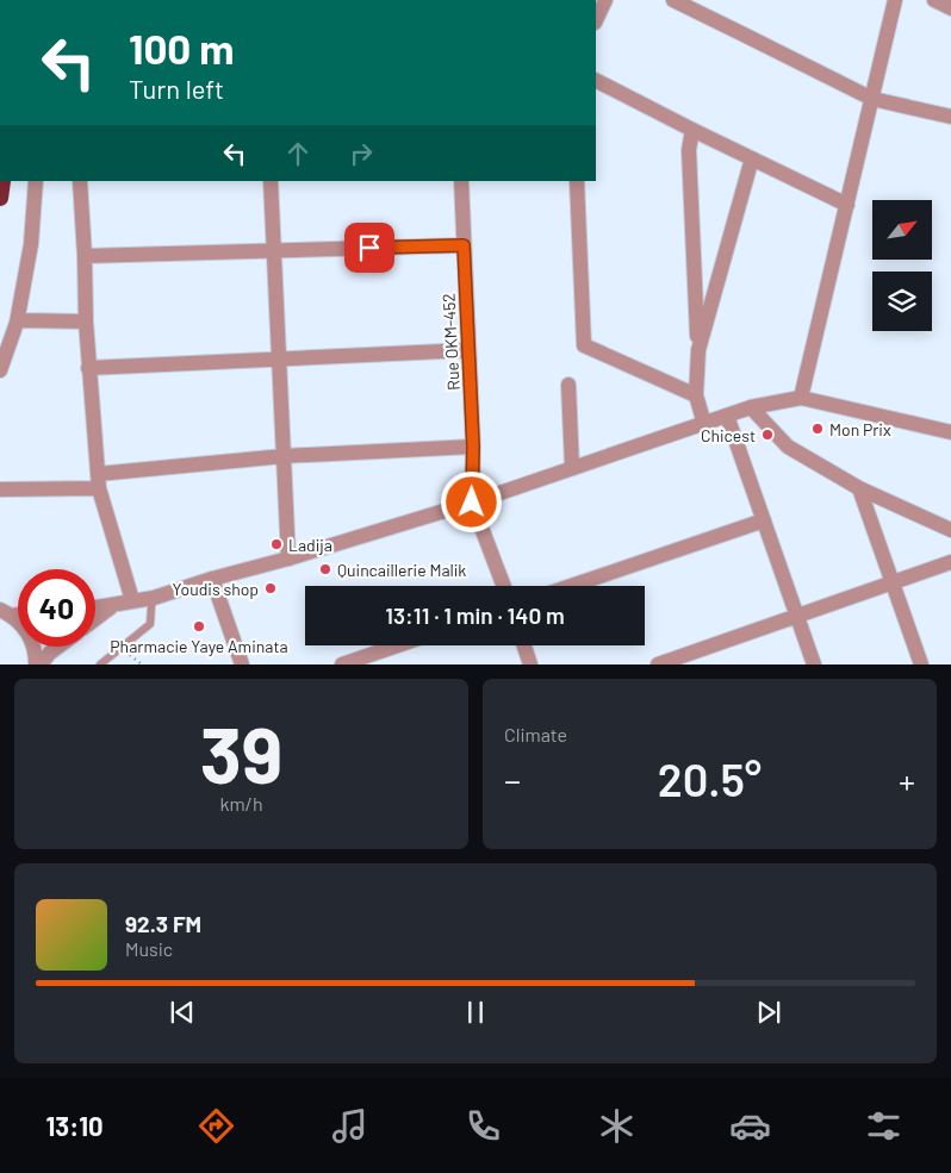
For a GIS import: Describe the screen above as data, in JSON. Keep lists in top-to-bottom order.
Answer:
{
  "streets": {
    "street": ["Rue OKM-452"]
  },
  "places": [
    "Mon Prix",
    "Chicest",
    "Ladija",
    "Quincaillerie Malik",
    "Youdis shop",
    "Pharmacie Yaye Aminata"
  ],
  "north": "top right",
  "page": {
    "turn": ["100 m", "Turn left"],
    "limit": "40",
    "trip": "13:11 · 1 min · 140 m",
    "tile": [
      ["39", "km/h"],
      "Climate"
    ],
    "heat": ["−", "20.5°", "+"],
    "song": ["92.3 FM", "Music"],
    "tabs": "13:10"
  }
}
